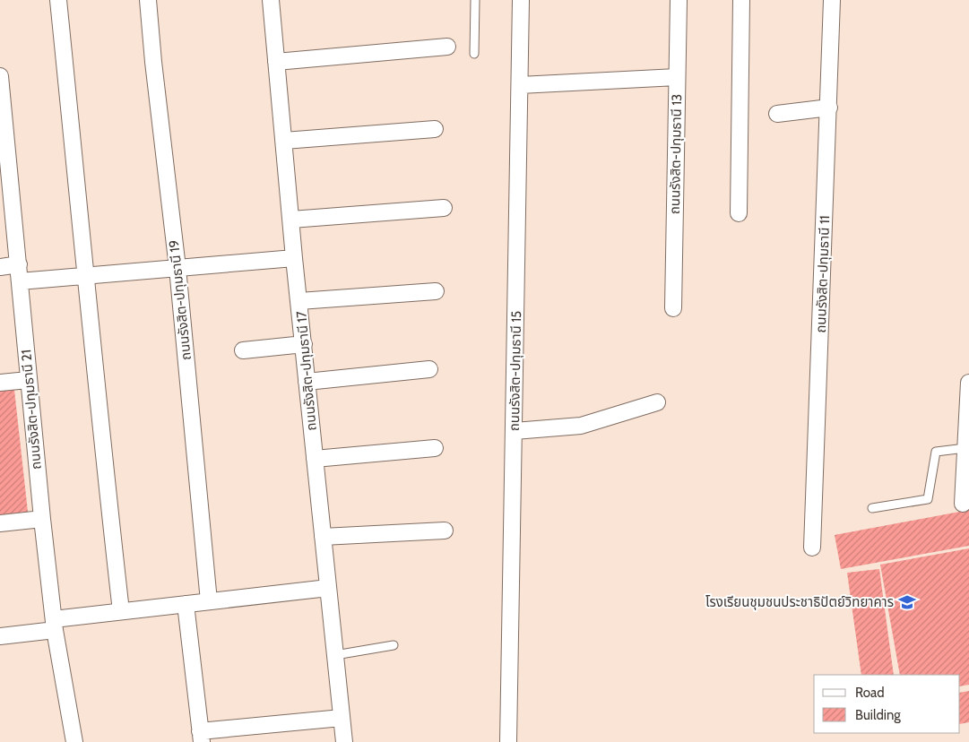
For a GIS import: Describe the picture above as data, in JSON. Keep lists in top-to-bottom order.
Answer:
{
  "streets": {
    "street": [
      "ถนนรังสิต-ปทุมธานี 13",
      "ถนนรังสิต-ปทุมธานี 11",
      "ถนนรังสิต-ปทุมธานี 19",
      "ถนนรังสิต-ปทุมธานี 17",
      "ถนนรังสิต-ปทุมธานี 15",
      "ถนนรังสิต-ปทุมธานี 21"
    ]
  },
  "places": {
    "school or university": ["โรงเรียนชุมชนประชาธิปัตย์วิทยาคาร"]
  },
  "legend": ["Road", "Building"]
}
